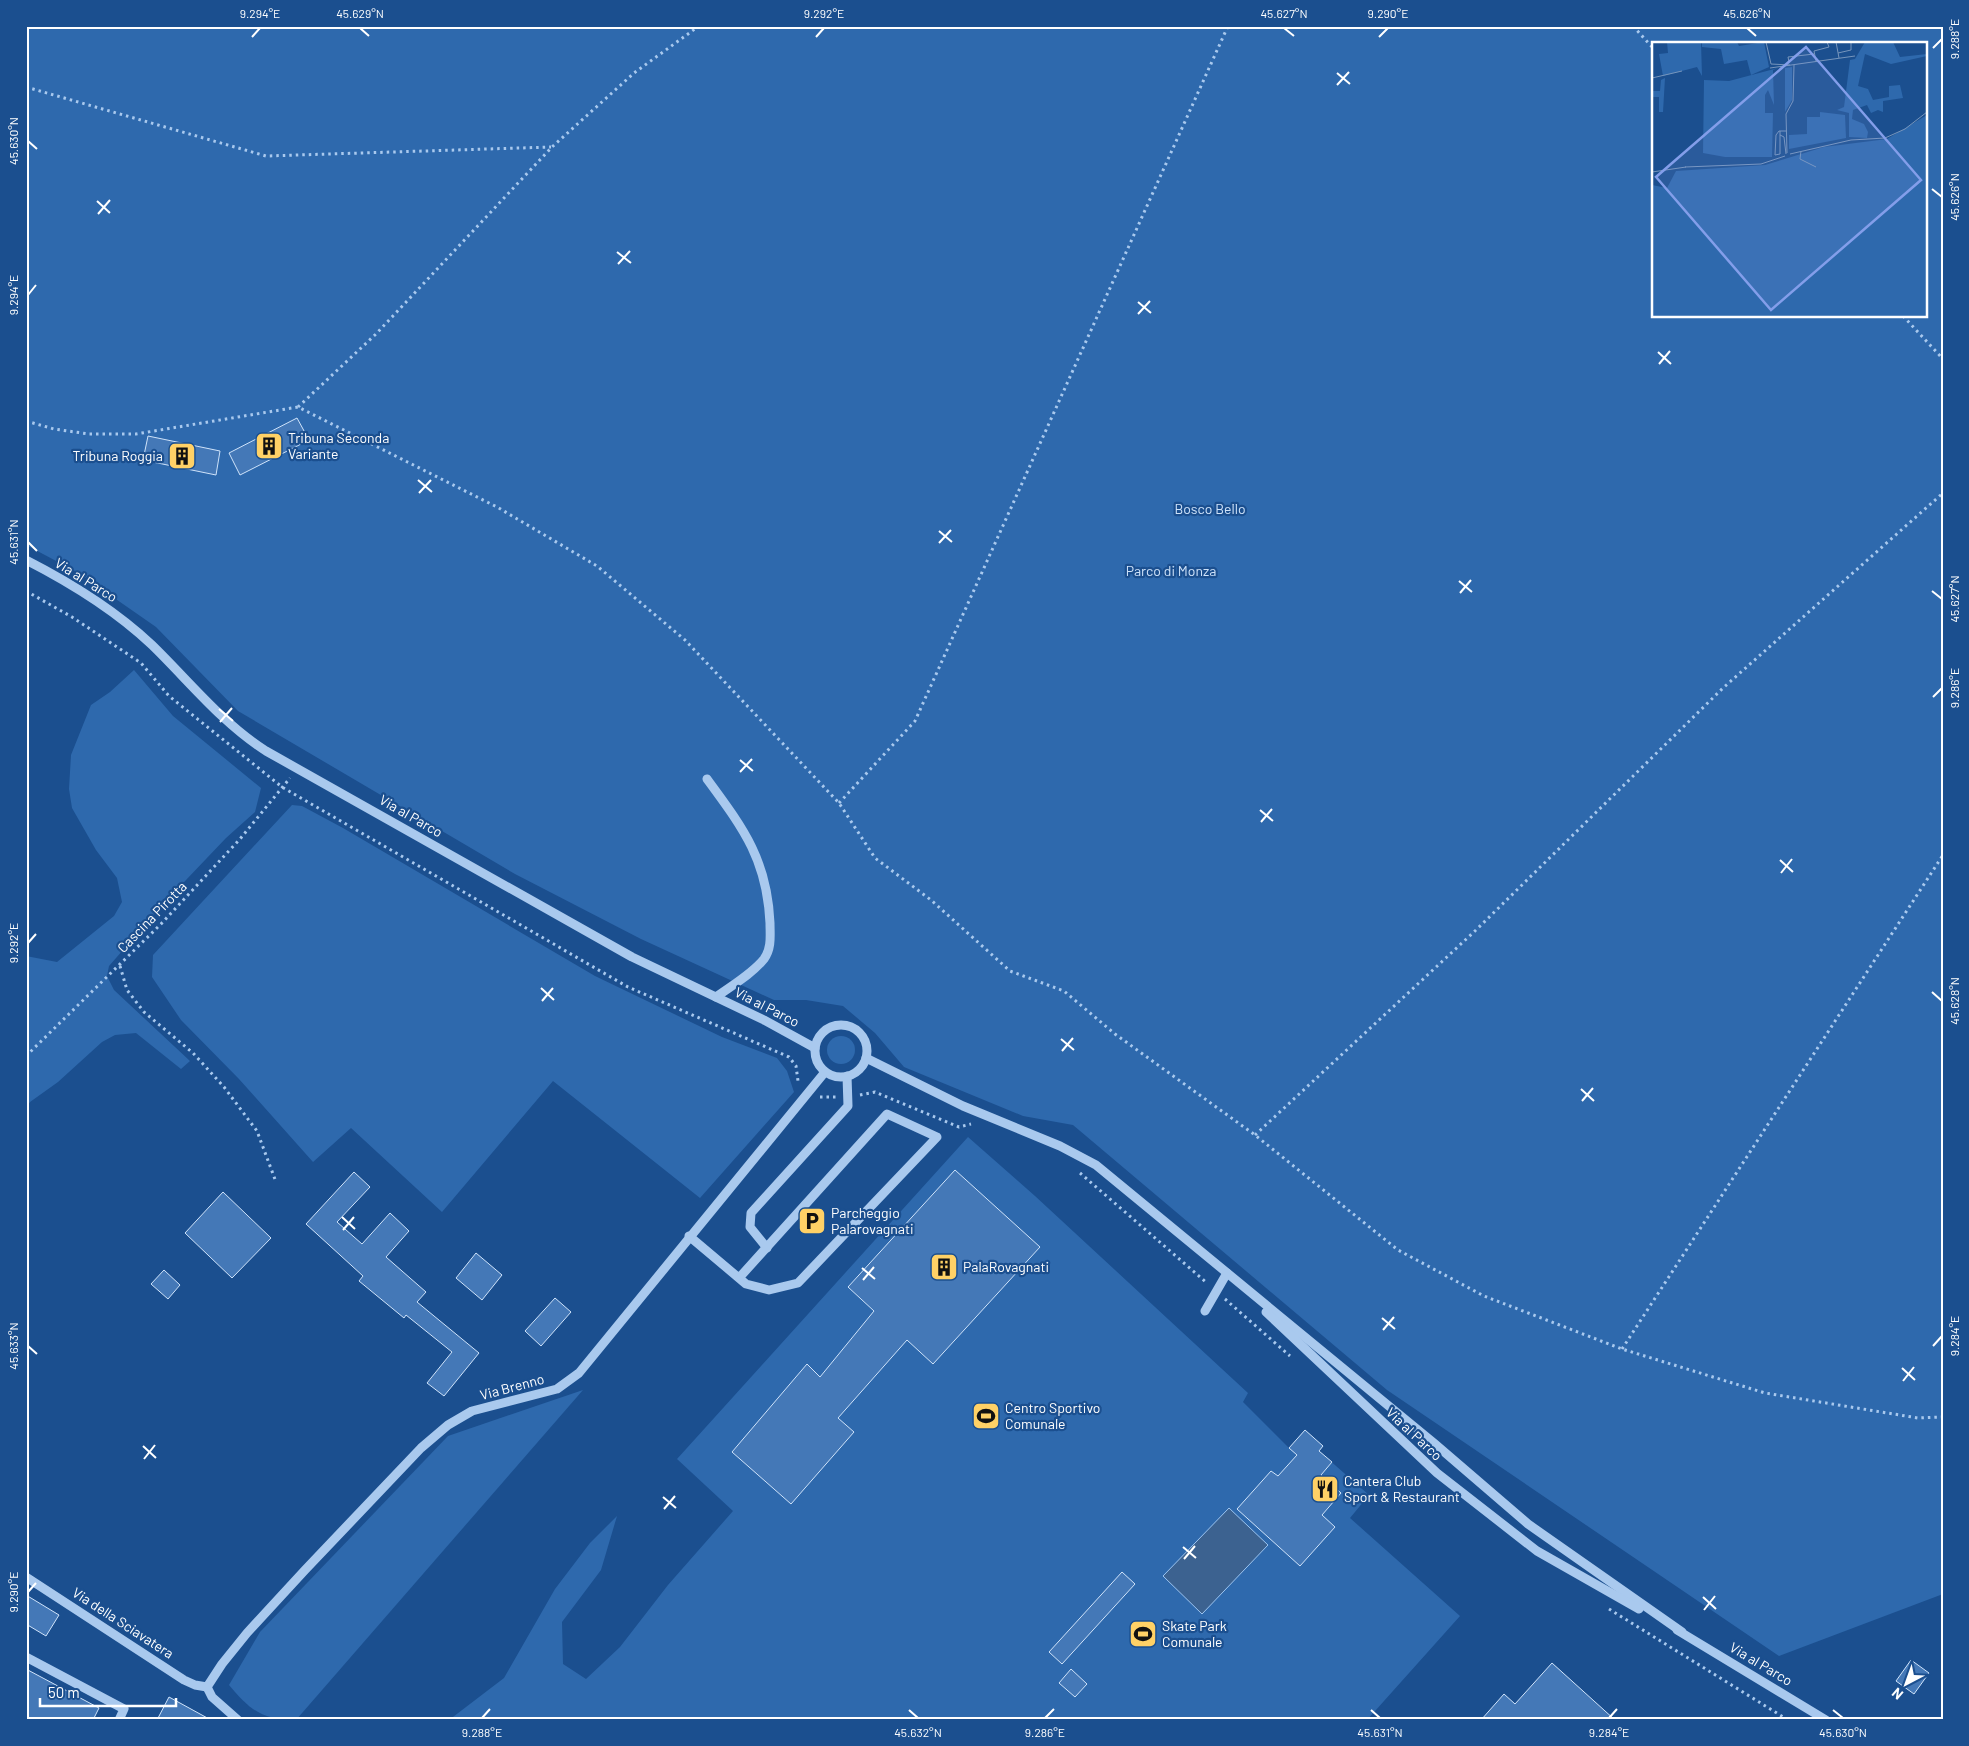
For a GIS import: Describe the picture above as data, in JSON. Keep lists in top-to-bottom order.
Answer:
{
  "streets": {
    "street": ["Via al Parco", "Via Brenno", "Via della Sciavatera"],
    "path": ["Cascina Pirotta"]
  },
  "crossings": [
    ["Via al Parco", "Cascina Pirotta"],
    ["Via al Parco", "Via Brenno"],
    ["Via Brenno", "Via della Sciavatera"]
  ],
  "parks": ["Bosco Bello", "Parco di Monza"],
  "places": {
    "building": ["Tribuna Seconda Variante", "Tribuna Roggia", "PalaRovagnati"],
    "parking": ["Parcheggio Palarovagnati"],
    "sports": ["Centro Sportivo Comunale", "Skate Park Comunale"],
    "restaurant": ["Cantera Club Sport & Restaurant"]
  },
  "scale_bar": "50 m",
  "north": "bottom left",
  "coordinates": [
    "9.294°E",
    "45.629°N",
    "9.292°E",
    "45.627°N",
    "9.290°E",
    "45.626°N",
    "9.288°E",
    "45.630°N",
    "45.631°N",
    "9.286°E",
    "45.628°N",
    "9.284°E",
    "45.633°N",
    "45.632°N"
  ]
}
